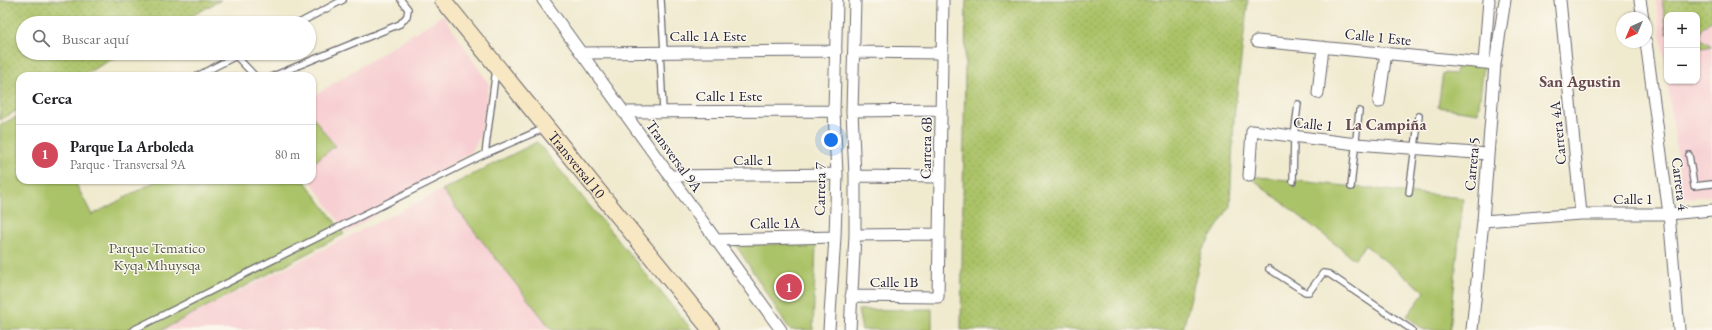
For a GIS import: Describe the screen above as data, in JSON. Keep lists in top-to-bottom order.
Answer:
{
  "streets": {
    "main road": ["Transversal 10"],
    "street": [
      "Calle 1A Este",
      "Calle 1 Este",
      "Calle 1",
      "Carrera 4A",
      "Carrera 6B",
      "Transversal 9A",
      "Carrera 5",
      "Carrera 4",
      "Carrera 7",
      "Calle 1A",
      "Calle 1B"
    ]
  },
  "crossings": [
    ["Calle 1A Este", "Transversal 9A"],
    ["Calle 1A Este", "Carrera 7"],
    ["Calle 1 Este", "Transversal 9A"],
    ["Calle 1 Este", "Carrera 5"],
    ["Calle 1 Este", "Carrera 7"],
    ["Calle 1", "Carrera 4A"],
    ["Calle 1", "Transversal 9A"],
    ["Calle 1", "Carrera 5"],
    ["Calle 1", "Carrera 4"],
    ["Calle 1", "Carrera 7"],
    ["Carrera 6B", "Calle 1B"],
    ["Transversal 9A", "Calle 1A"],
    ["Carrera 7", "Calle 1A"]
  ],
  "districts": ["San Agustin", "La Campiña"],
  "parks": ["Parque Tematico Kyqa Mhuysqa"],
  "north": "bottom left",
  "page": {
    "map_buttons": ["+", "−"],
    "search": "Buscar aquí",
    "heading": "Cerca",
    "list": [
      {
        "mark": "1",
        "name": "Parque La Arboleda",
        "note": "Parque · Transversal 9A",
        "value": "80 m"
      }
    ],
    "pins": "1"
  }
}
